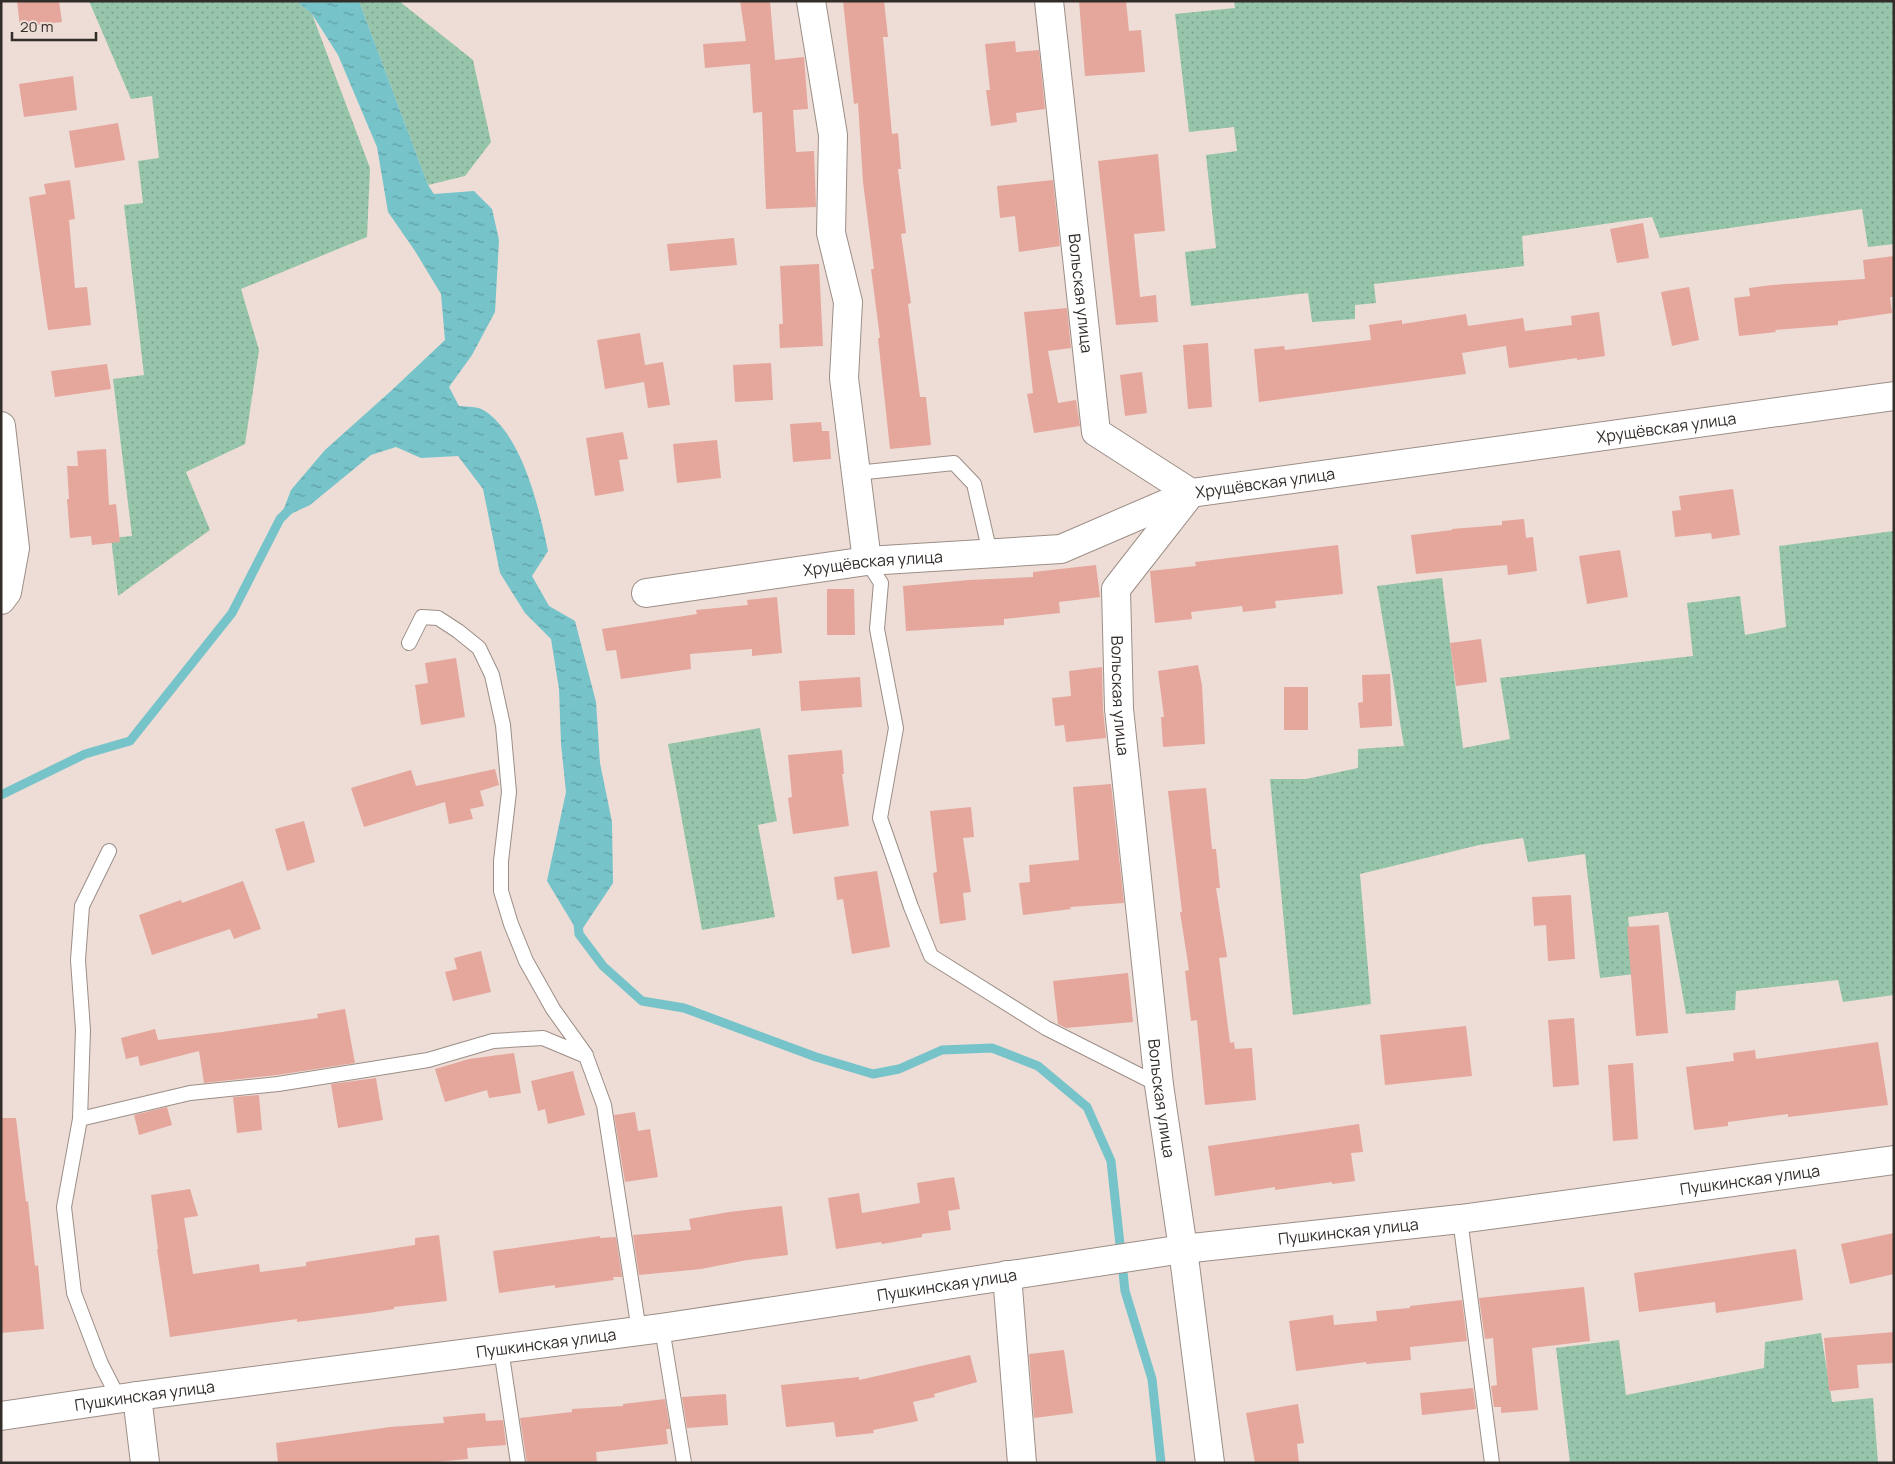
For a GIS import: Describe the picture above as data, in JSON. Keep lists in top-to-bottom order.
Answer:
{
  "streets": {
    "street": ["Вольская улица", "Хрущёвская улица", "Пушкинская улица"]
  },
  "crossings": [
    ["Вольская улица", "Хрущёвская улица"],
    ["Вольская улица", "Пушкинская улица"]
  ],
  "scale_bar": "20 m"
}
